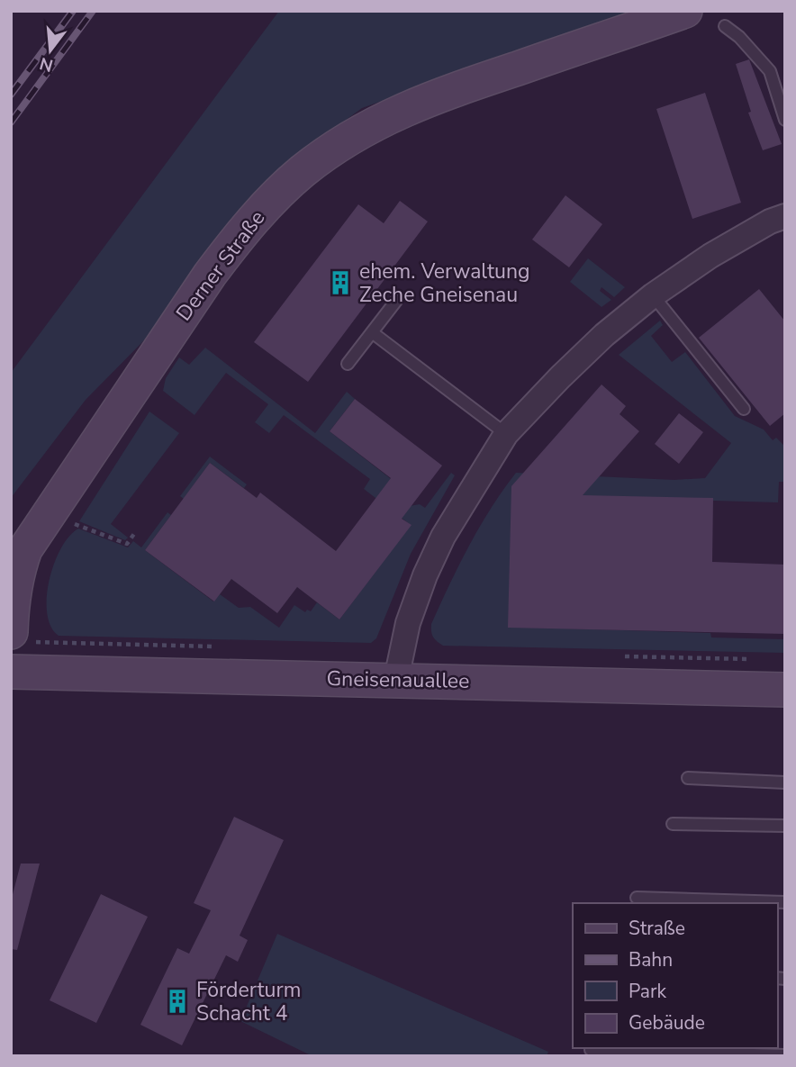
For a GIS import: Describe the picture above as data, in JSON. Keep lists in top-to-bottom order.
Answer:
{
  "streets": {
    "main road": ["Derner Straße", "Gneisenauallee"]
  },
  "places": {
    "building": ["ehem. Verwaltung Zeche Gneisenau", "Förderturm Schacht 4"]
  },
  "legend": [
    "Straße",
    "Bahn",
    "Park",
    "Gebäude"
  ],
  "north": "bottom"
}
